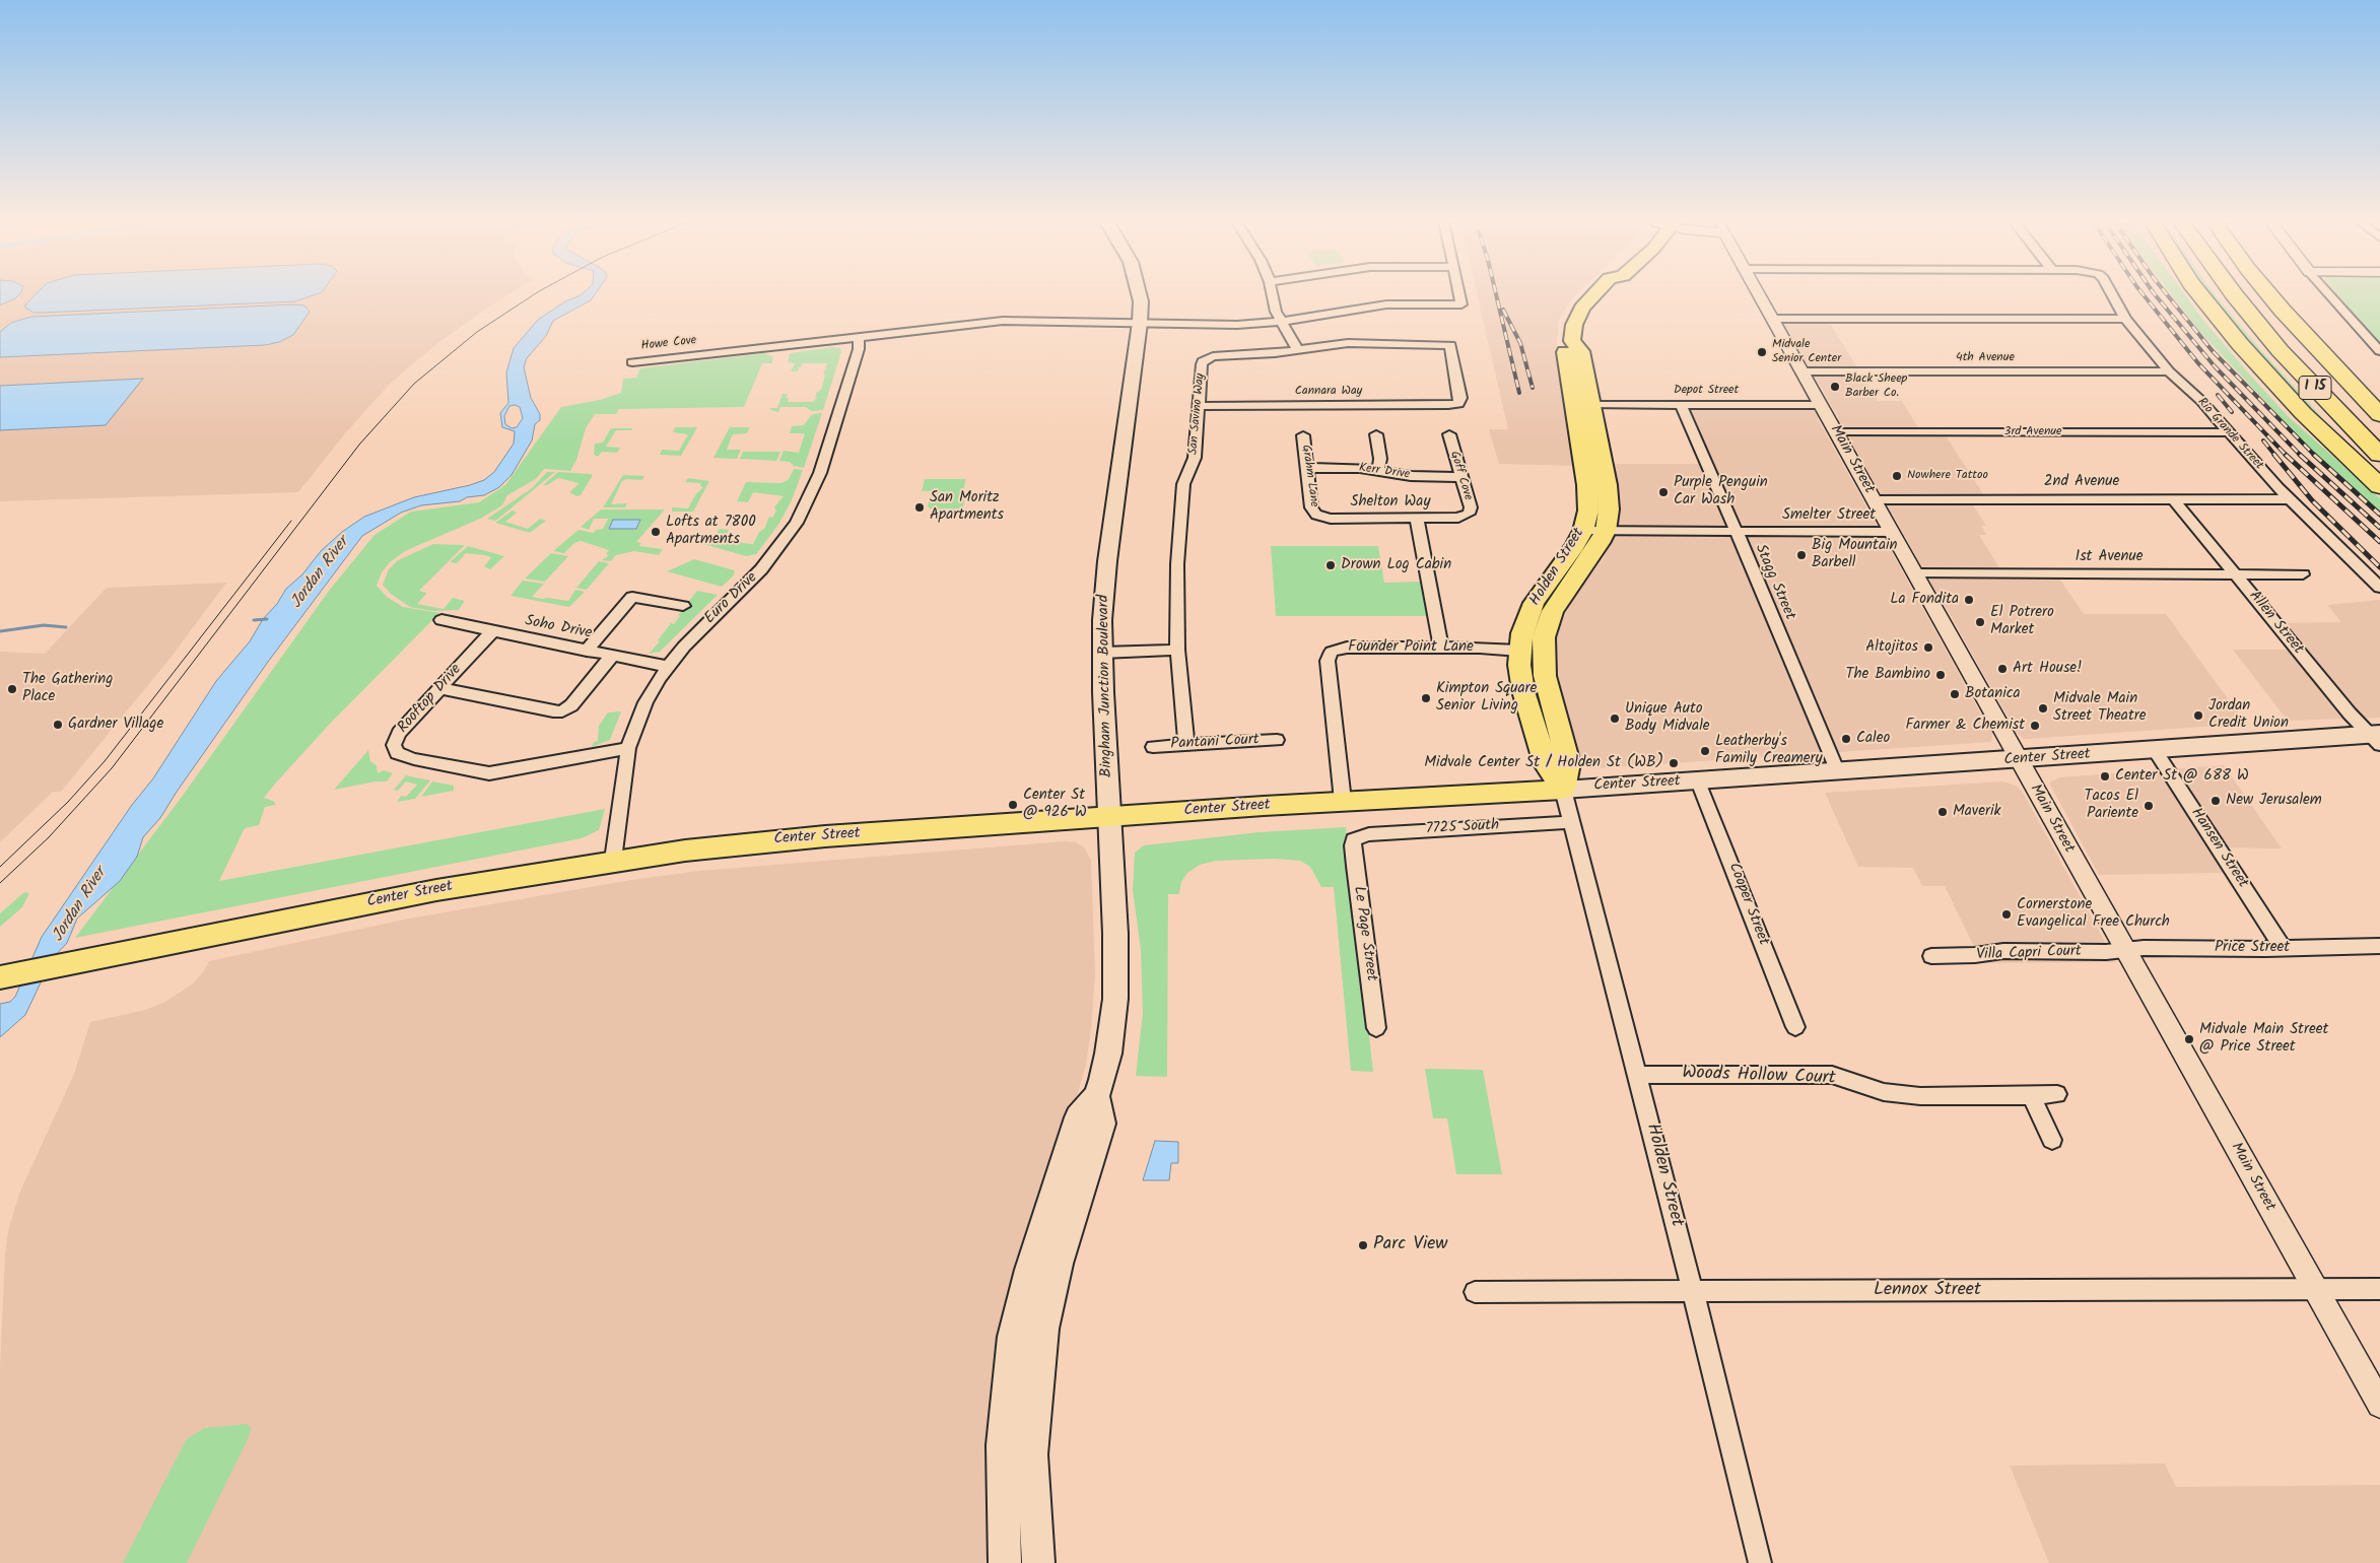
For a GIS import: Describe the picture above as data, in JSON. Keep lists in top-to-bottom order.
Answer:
{
  "streets": {
    "highway": ["I 15"],
    "main road": ["Holden Street", "Bingham Junction Boulevard", "Center Street"],
    "street": [
      "Howe Cove",
      "4th Avenue",
      "Depot Street",
      "Cannara Way",
      "San Savino Way",
      "3rd Avenue",
      "Rio Grande Street",
      "Main Street",
      "Kerr Drive",
      "Grahm Lane",
      "Goff Cove",
      "2nd Avenue",
      "Shelton Way",
      "Smelter Street",
      "1st Avenue",
      "Stagg Street",
      "Euro Drive",
      "Allen Street",
      "Soho Drive",
      "Founder Point Lane",
      "Rooftop Drive",
      "Pantani Court",
      "7725 South",
      "Hansen Street",
      "Cooper Street",
      "Le Page Street",
      "Price Street",
      "Villa Capri Court",
      "Woods Hollow Court",
      "Lennox Street"
    ]
  },
  "crossings": [
    ["Howe Cove", "Euro Drive"],
    ["Howe Cove", "Bingham Junction Boulevard"],
    ["4th Avenue", "Rio Grande Street"],
    ["4th Avenue", "Main Street"],
    ["Depot Street", "Main Street"],
    ["Depot Street", "Holden Street"],
    ["Depot Street", "Stagg Street"],
    ["Cannara Way", "San Savino Way"],
    ["San Savino Way", "Pantani Court"],
    ["3rd Avenue", "Rio Grande Street"],
    ["3rd Avenue", "Main Street"],
    ["Rio Grande Street", "2nd Avenue"],
    ["Main Street", "2nd Avenue"],
    ["Main Street", "Smelter Street"],
    ["Main Street", "1st Avenue"],
    ["Main Street", "Center Street"],
    ["Main Street", "Price Street"],
    ["Main Street", "Villa Capri Court"],
    ["Main Street", "Lennox Street"],
    ["Kerr Drive", "Grahm Lane"],
    ["Kerr Drive", "Goff Cove"],
    ["Grahm Lane", "Shelton Way"],
    ["Goff Cove", "Shelton Way"],
    ["2nd Avenue", "Allen Street"],
    ["Smelter Street", "Holden Street"],
    ["Smelter Street", "Stagg Street"],
    ["1st Avenue", "Allen Street"],
    ["Holden Street", "Founder Point Lane"],
    ["Holden Street", "Center Street"],
    ["Holden Street", "7725 South"],
    ["Holden Street", "Woods Hollow Court"],
    ["Holden Street", "Lennox Street"],
    ["Stagg Street", "Center Street"],
    ["Euro Drive", "Soho Drive"],
    ["Euro Drive", "Rooftop Drive"],
    ["Euro Drive", "Center Street"],
    ["Allen Street", "Center Street"],
    ["Soho Drive", "Rooftop Drive"],
    ["Founder Point Lane", "Center Street"],
    ["Bingham Junction Boulevard", "Center Street"],
    ["Center Street", "Hansen Street"],
    ["Center Street", "Cooper Street"],
    ["7725 South", "Le Page Street"],
    ["Hansen Street", "Price Street"],
    ["Price Street", "Villa Capri Court"]
  ],
  "water": ["Jordan River"],
  "places": [
    "Midvale Senior Center",
    "Black Sheep Barber Co.",
    "Nowhere Tattoo",
    "Purple Penguin Car Wash",
    "San Moritz Apartments",
    "Lofts at 7800 Apartments",
    "Big Mountain Barbell",
    "Drown Log Cabin",
    "La Fondita",
    "El Potrero Market",
    "Altojitos",
    "Art House!",
    "The Bambino",
    "The Gathering Place",
    "Botanica",
    "Kimpton Square Senior Living",
    "Midvale Main Street Theatre",
    "Jordan Credit Union",
    "Unique Auto Body Midvale",
    "Gardner Village",
    "Farmer & Chemist",
    "Caleo",
    "Leatherby's Family Creamery",
    "Midvale Center St / Holden St (WB)",
    "Center St @ 688 W",
    "New Jerusalem",
    "Center St @ 926 W",
    "Tacos El Pariente",
    "Maverik",
    "Cornerstone Evangelical Free Church",
    "Midvale Main Street @ Price Street",
    "Parc View"
  ]
}
